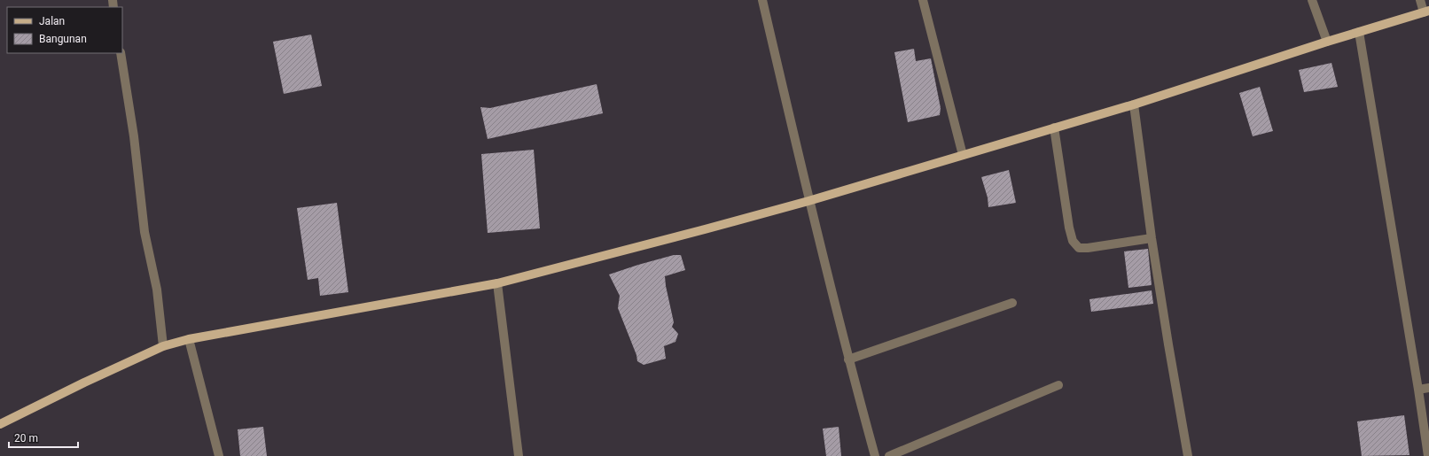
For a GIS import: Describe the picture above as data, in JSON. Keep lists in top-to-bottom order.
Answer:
{
  "legend": ["Jalan", "Bangunan"],
  "scale_bar": "20 m"
}
